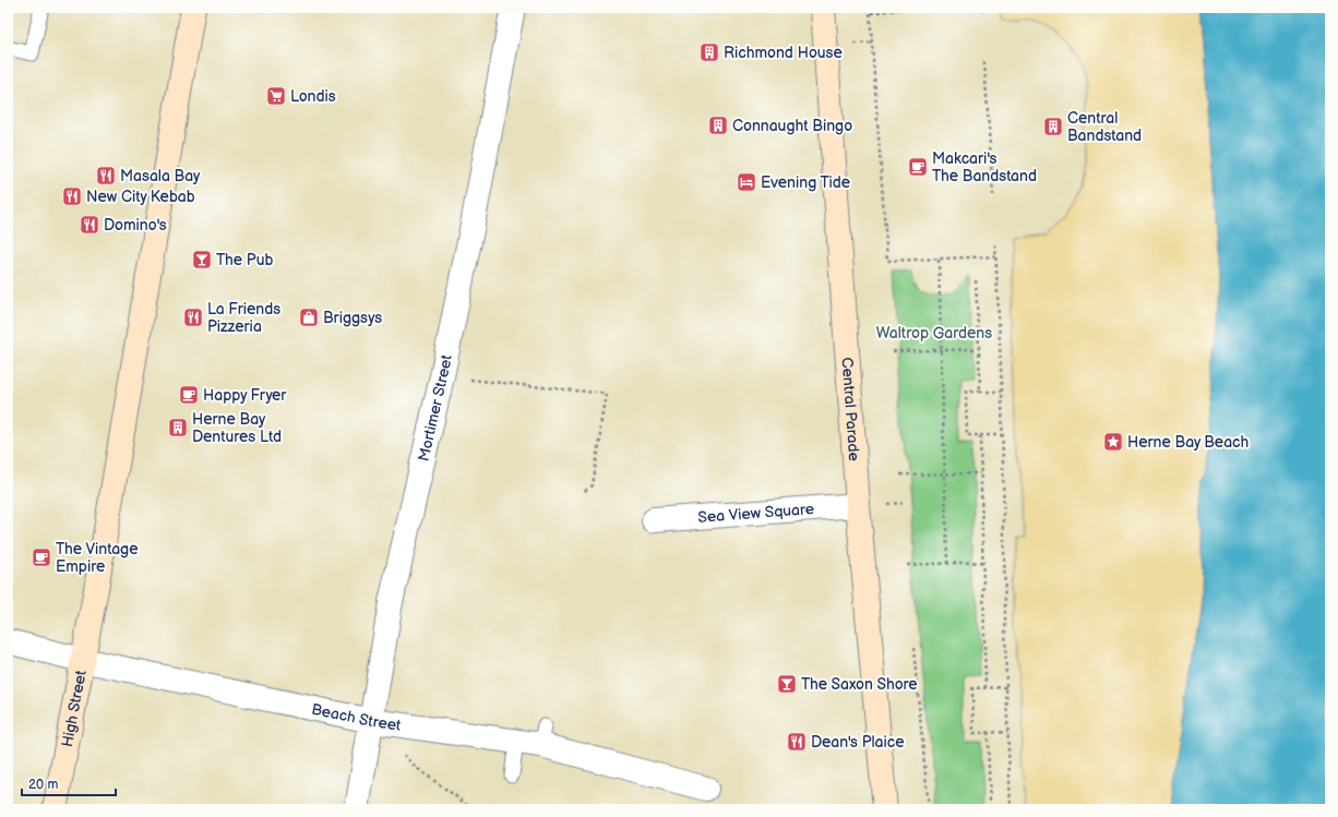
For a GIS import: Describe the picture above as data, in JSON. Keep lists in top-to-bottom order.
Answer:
{
  "streets": {
    "main road": ["Central Parade", "High Street"],
    "street": ["Mortimer Street", "Sea View Square", "Beach Street"]
  },
  "crossings": [
    ["Mortimer Street", "Beach Street"],
    ["Central Parade", "Sea View Square"],
    ["High Street", "Beach Street"]
  ],
  "parks": ["Waltrop Gardens"],
  "places": {
    "building": [
      "Richmond House",
      "Connaught Bingo",
      "Central Bandstand",
      "Herne Bay Dentures Ltd"
    ],
    "supermarket": ["Londis"],
    "cafe": ["Makcari's The Bandstand", "Happy Fryer", "The Vintage Empire"],
    "restaurant": [
      "Masala Bay",
      "New City Kebab",
      "Domino's",
      "La Friends Pizzeria",
      "Dean's Plaice"
    ],
    "hotel": ["Evening Tide"],
    "bar": ["The Pub", "The Saxon Shore"],
    "shop": ["Briggsys"],
    "place": ["Herne Bay Beach"]
  },
  "scale_bar": "20 m"
}
